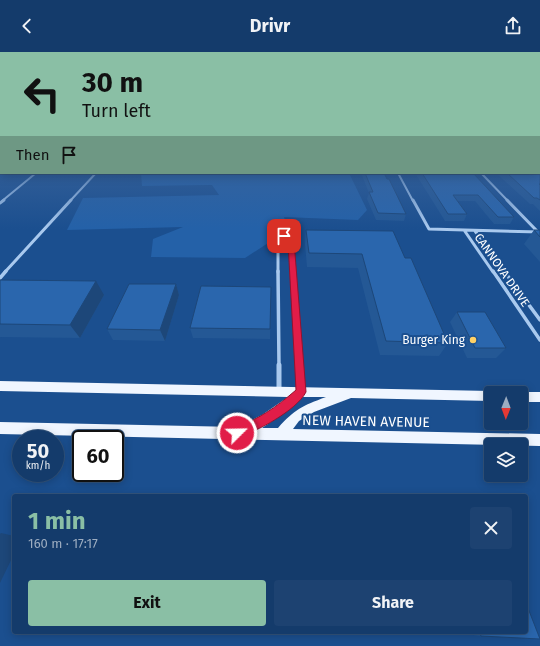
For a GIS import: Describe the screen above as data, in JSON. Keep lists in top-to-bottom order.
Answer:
{
  "streets": {
    "main road": ["NEW HAVEN AVENUE"],
    "street": ["CANNOVA DRIVE"]
  },
  "places": ["Burger King"],
  "north": "bottom",
  "page": {
    "header": "Drivr",
    "turn": ["30 m", "Turn left"],
    "then": "Then",
    "speed": "50 km/h",
    "limit": "60",
    "heading": ["1 min", "160 m · 17:17"],
    "buttons": ["Exit", "Share"]
  }
}
